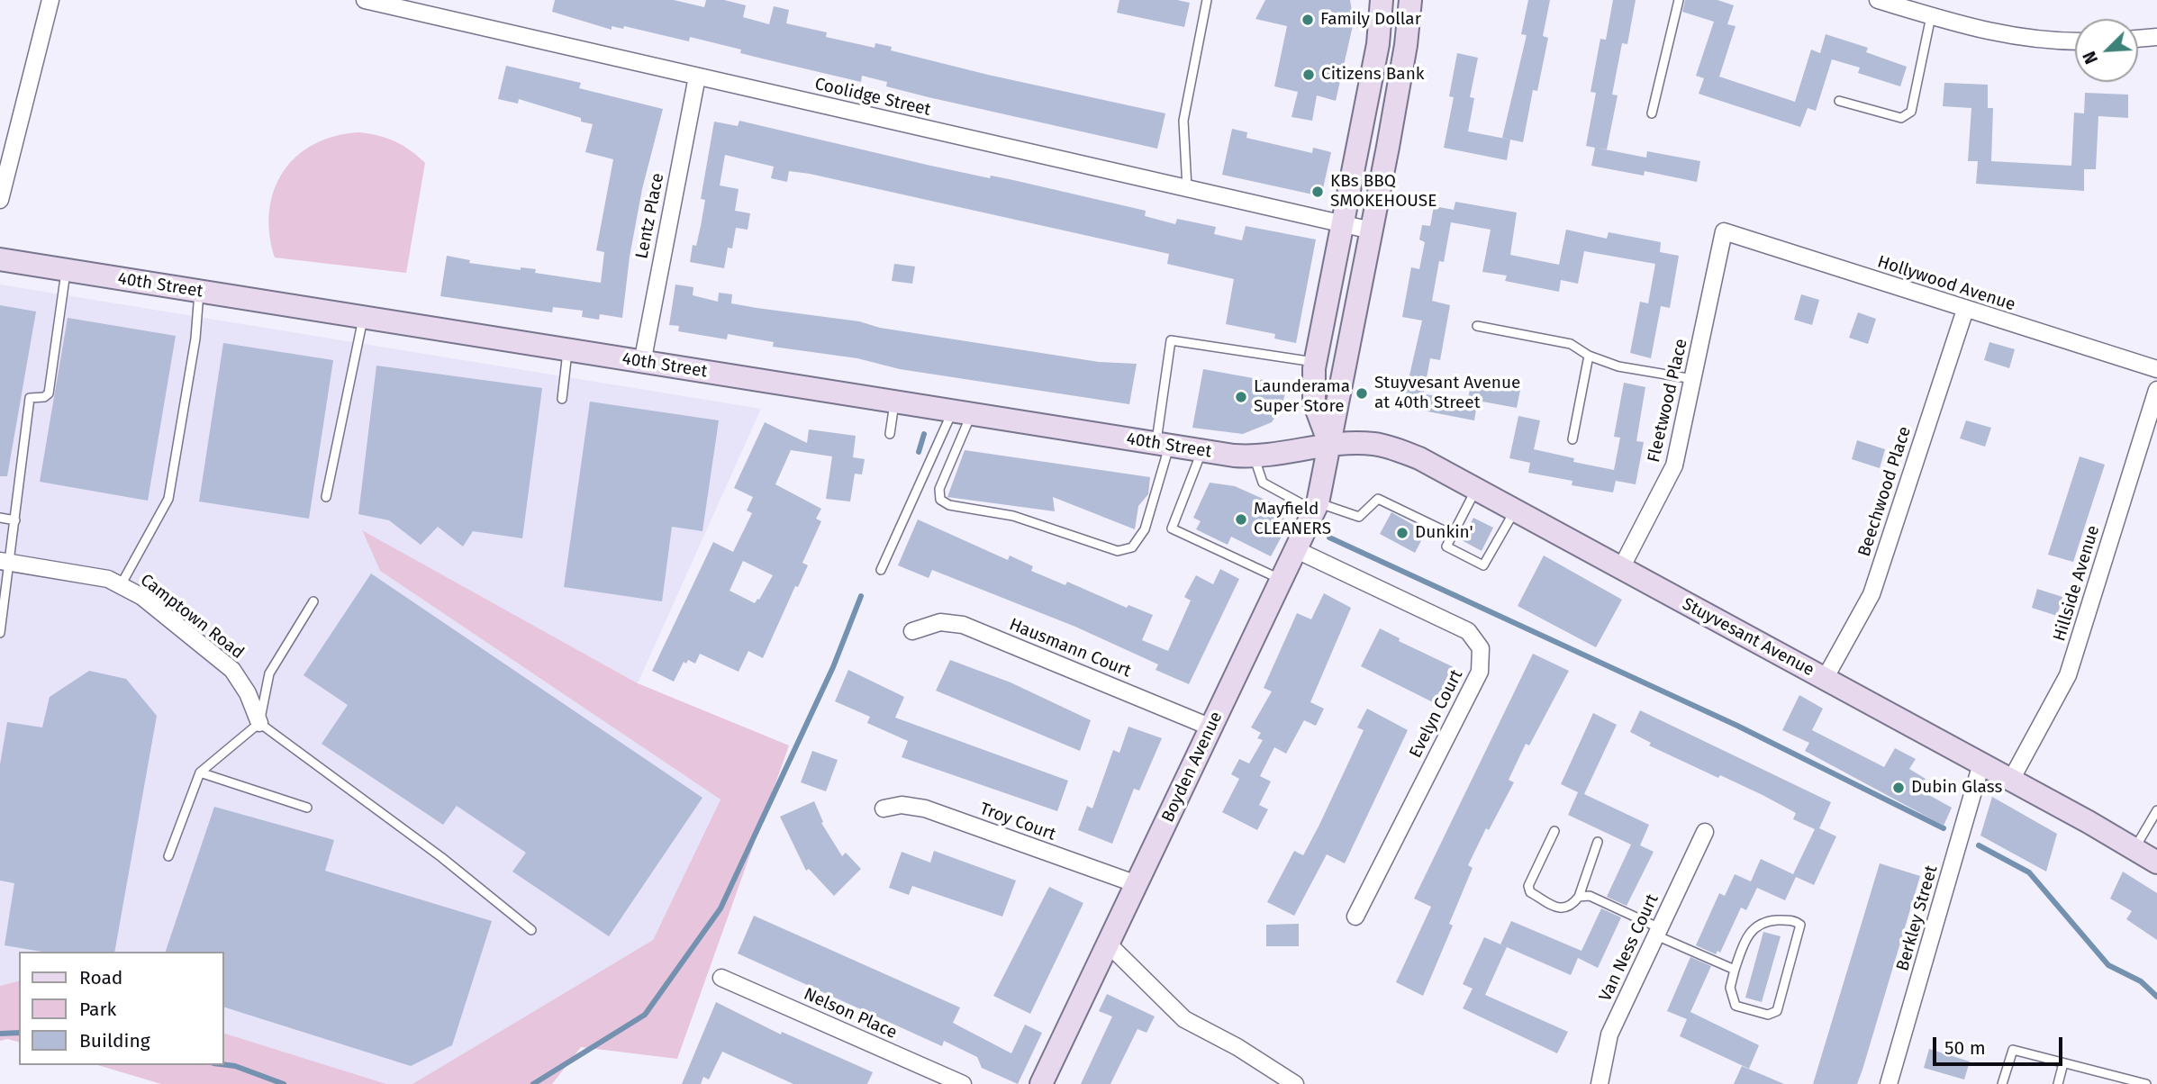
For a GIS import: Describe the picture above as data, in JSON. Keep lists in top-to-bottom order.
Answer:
{
  "streets": {
    "street": [
      "Coolidge Street",
      "Lentz Place",
      "Hollywood Avenue",
      "40th Street",
      "Fleetwood Place",
      "Beechwood Place",
      "Hillside Avenue",
      "Camptown Road",
      "Stuyvesant Avenue",
      "Hausmann Court",
      "Evelyn Court",
      "Boyden Avenue",
      "Troy Court",
      "Berkley Street",
      "Van Ness Court",
      "Nelson Place"
    ]
  },
  "crossings": [
    ["Coolidge Street", "Lentz Place"],
    ["Lentz Place", "40th Street"],
    ["Hollywood Avenue", "Fleetwood Place"],
    ["Hollywood Avenue", "Beechwood Place"],
    ["40th Street", "Stuyvesant Avenue"],
    ["40th Street", "Boyden Avenue"],
    ["Fleetwood Place", "Stuyvesant Avenue"],
    ["Beechwood Place", "Stuyvesant Avenue"],
    ["Hillside Avenue", "Stuyvesant Avenue"],
    ["Stuyvesant Avenue", "Boyden Avenue"],
    ["Stuyvesant Avenue", "Berkley Street"],
    ["Hausmann Court", "Boyden Avenue"],
    ["Evelyn Court", "Boyden Avenue"],
    ["Boyden Avenue", "Troy Court"]
  ],
  "places": [
    "Family Dollar",
    "Citizens Bank",
    "KBs BBQ SMOKEHOUSE",
    "Stuyvesant Avenue at 40th Street",
    "Launderama Super Store",
    "Mayfield CLEANERS",
    "Dunkin'",
    "Dubin Glass"
  ],
  "legend": ["Road", "Park", "Building"],
  "scale_bar": "50 m",
  "north": "bottom left"
}
